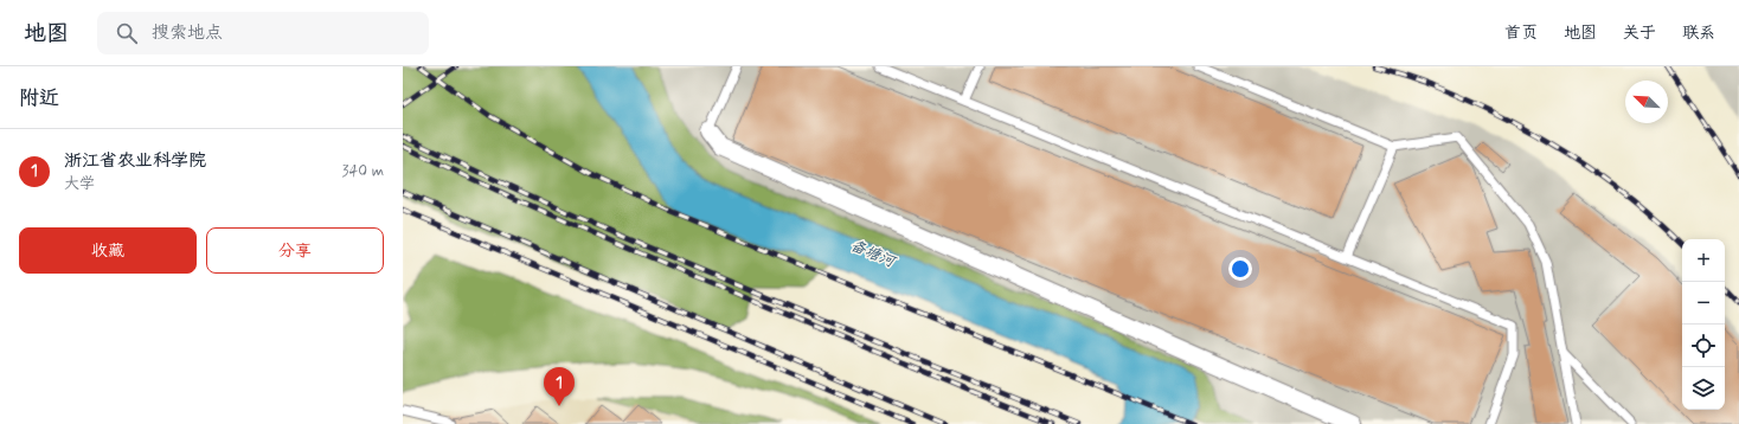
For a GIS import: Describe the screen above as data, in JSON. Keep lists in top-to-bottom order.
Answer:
{
  "water": ["备塘河"],
  "north": "top left",
  "page": {
    "header": "地图",
    "search": "搜索地点",
    "nav": [
      "首页",
      "地图",
      "关于",
      "联系"
    ],
    "heading": "附近",
    "list": [
      {
        "mark": "1",
        "name": "浙江省农业科学院",
        "note": "大学",
        "value": "340 m"
      }
    ],
    "buttons": ["收藏", "分享"],
    "map_buttons": ["+", "−"],
    "pins": "1"
  }
}
